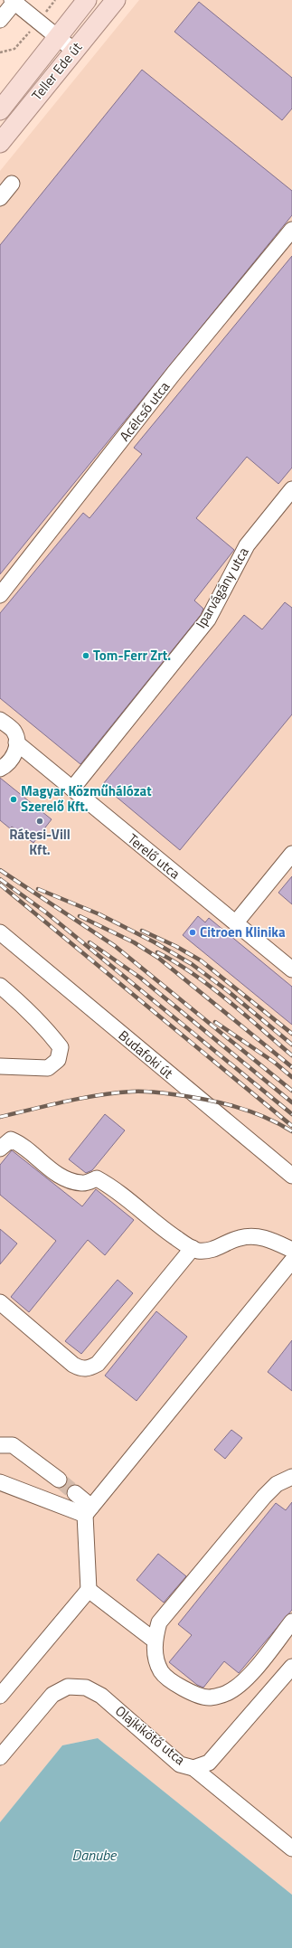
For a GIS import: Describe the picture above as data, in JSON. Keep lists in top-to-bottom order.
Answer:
{
  "streets": {
    "main road": ["Teller Ede út"],
    "street": [
      "Acélcső utca",
      "Iparvágány utca",
      "Terelő utca",
      "Budafoki út",
      "Olajkikötő utca"
    ]
  },
  "crossings": [
    ["Iparvágány utca", "Terelő utca"]
  ],
  "water": ["Danube"],
  "places": [
    "Tom-Ferr Zrt.",
    "Magyar Közműhálózat Szerelő Kft.",
    "Rátesi-Vill Kft.",
    "Citroen Klinika"
  ]
}
